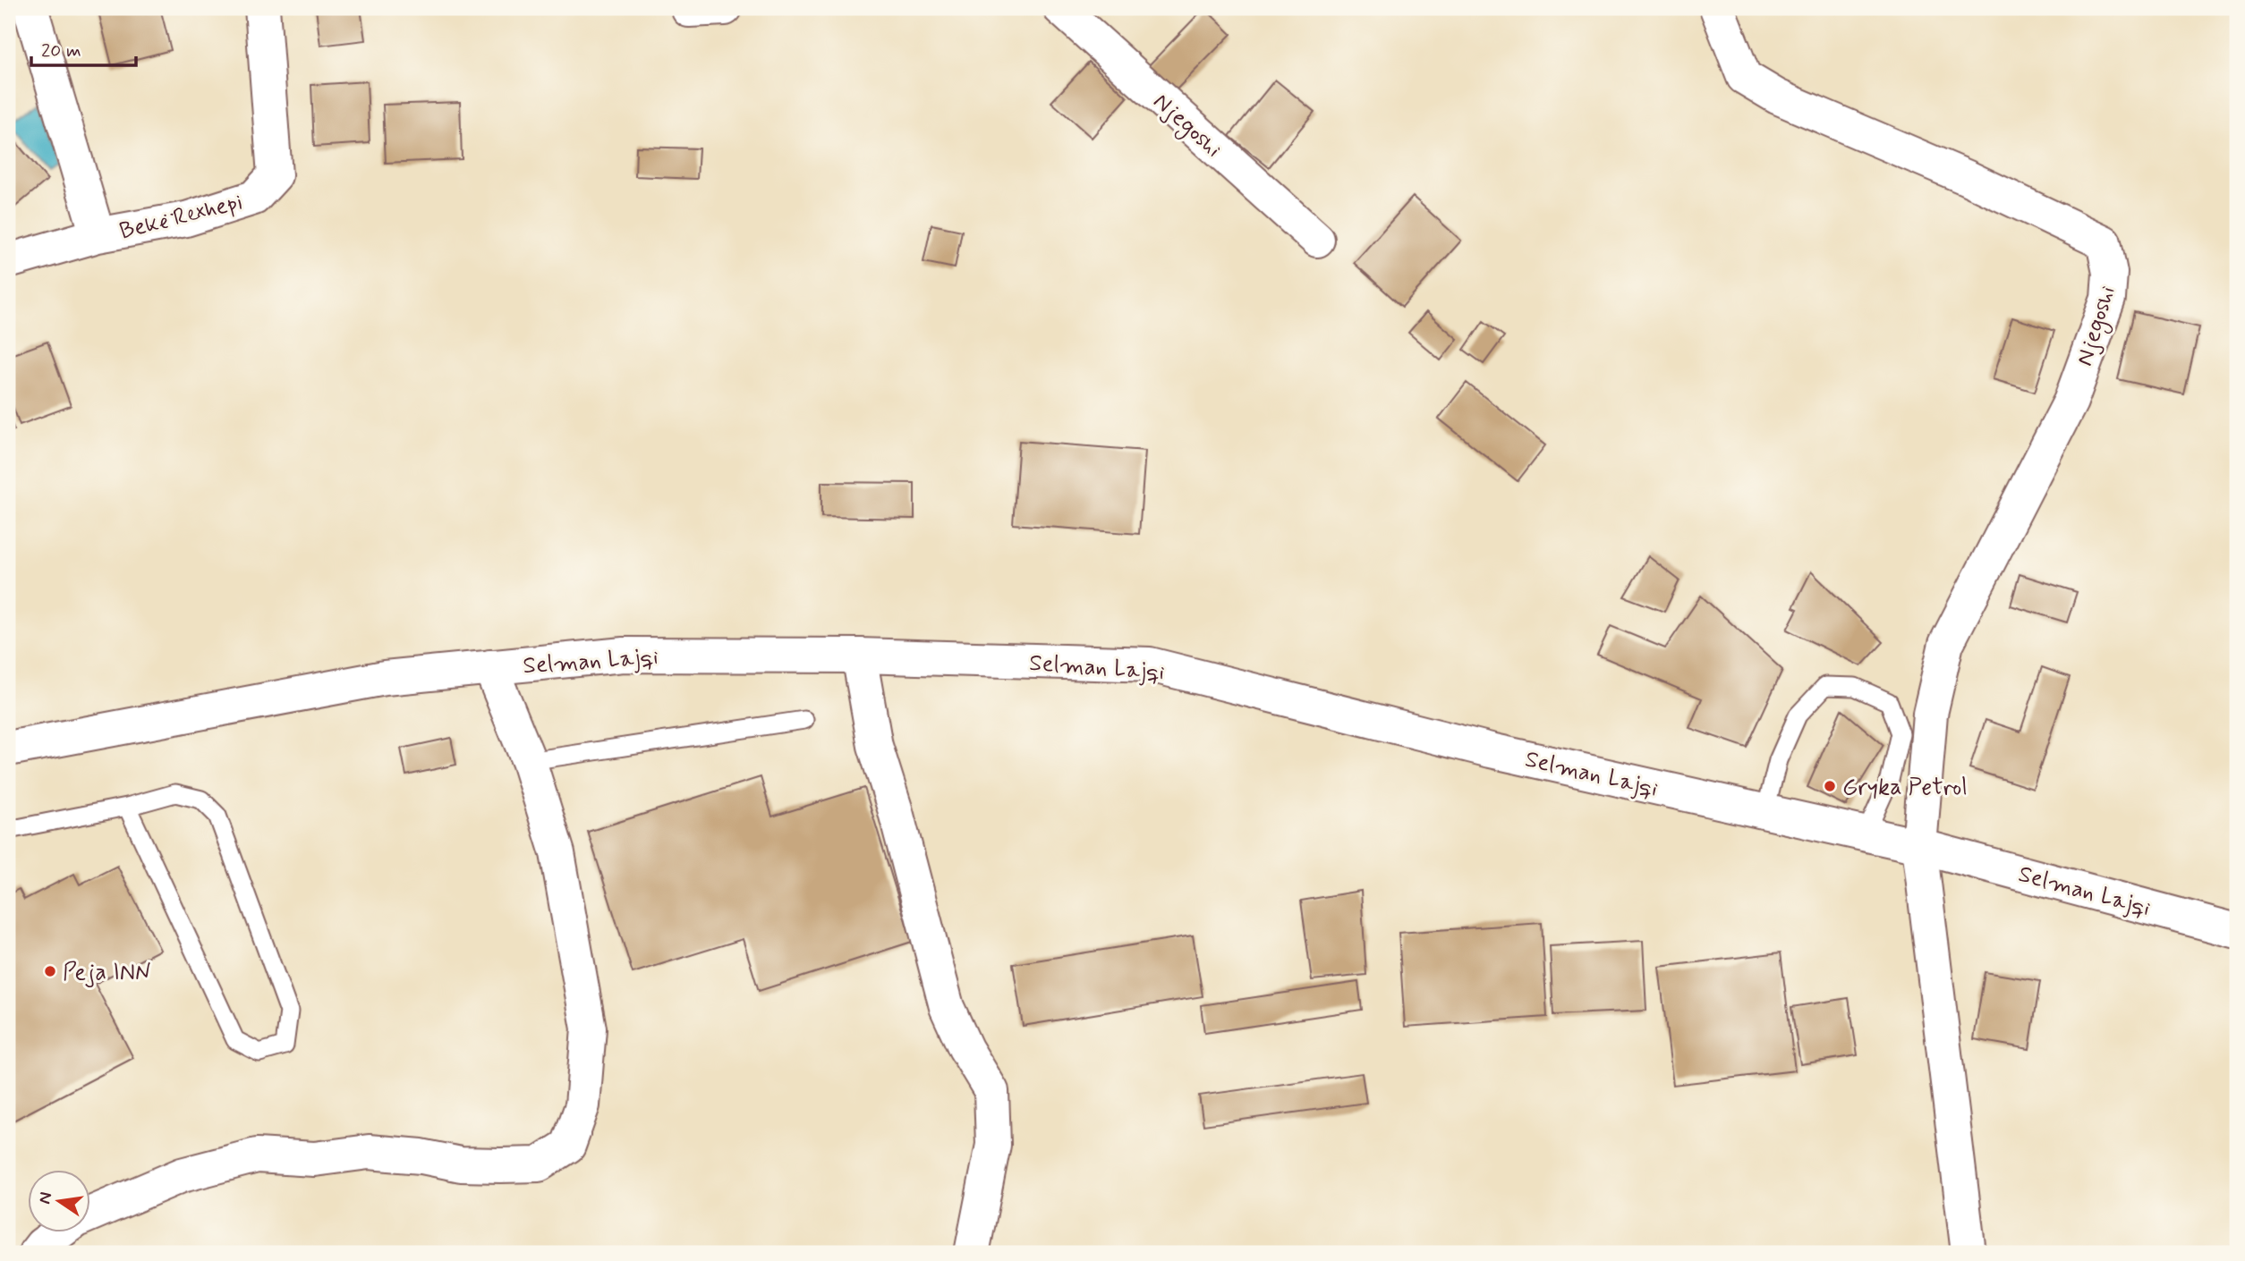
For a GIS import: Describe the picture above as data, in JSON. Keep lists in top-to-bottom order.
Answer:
{
  "streets": {
    "street": ["Njegoshi", "Bekë Rexhepi", "Selman Lajqi"]
  },
  "crossings": [
    ["Njegoshi", "Selman Lajqi"]
  ],
  "places": ["Gryka Petrol", "Peja INN"],
  "scale_bar": "20 m",
  "north": "left"
}
